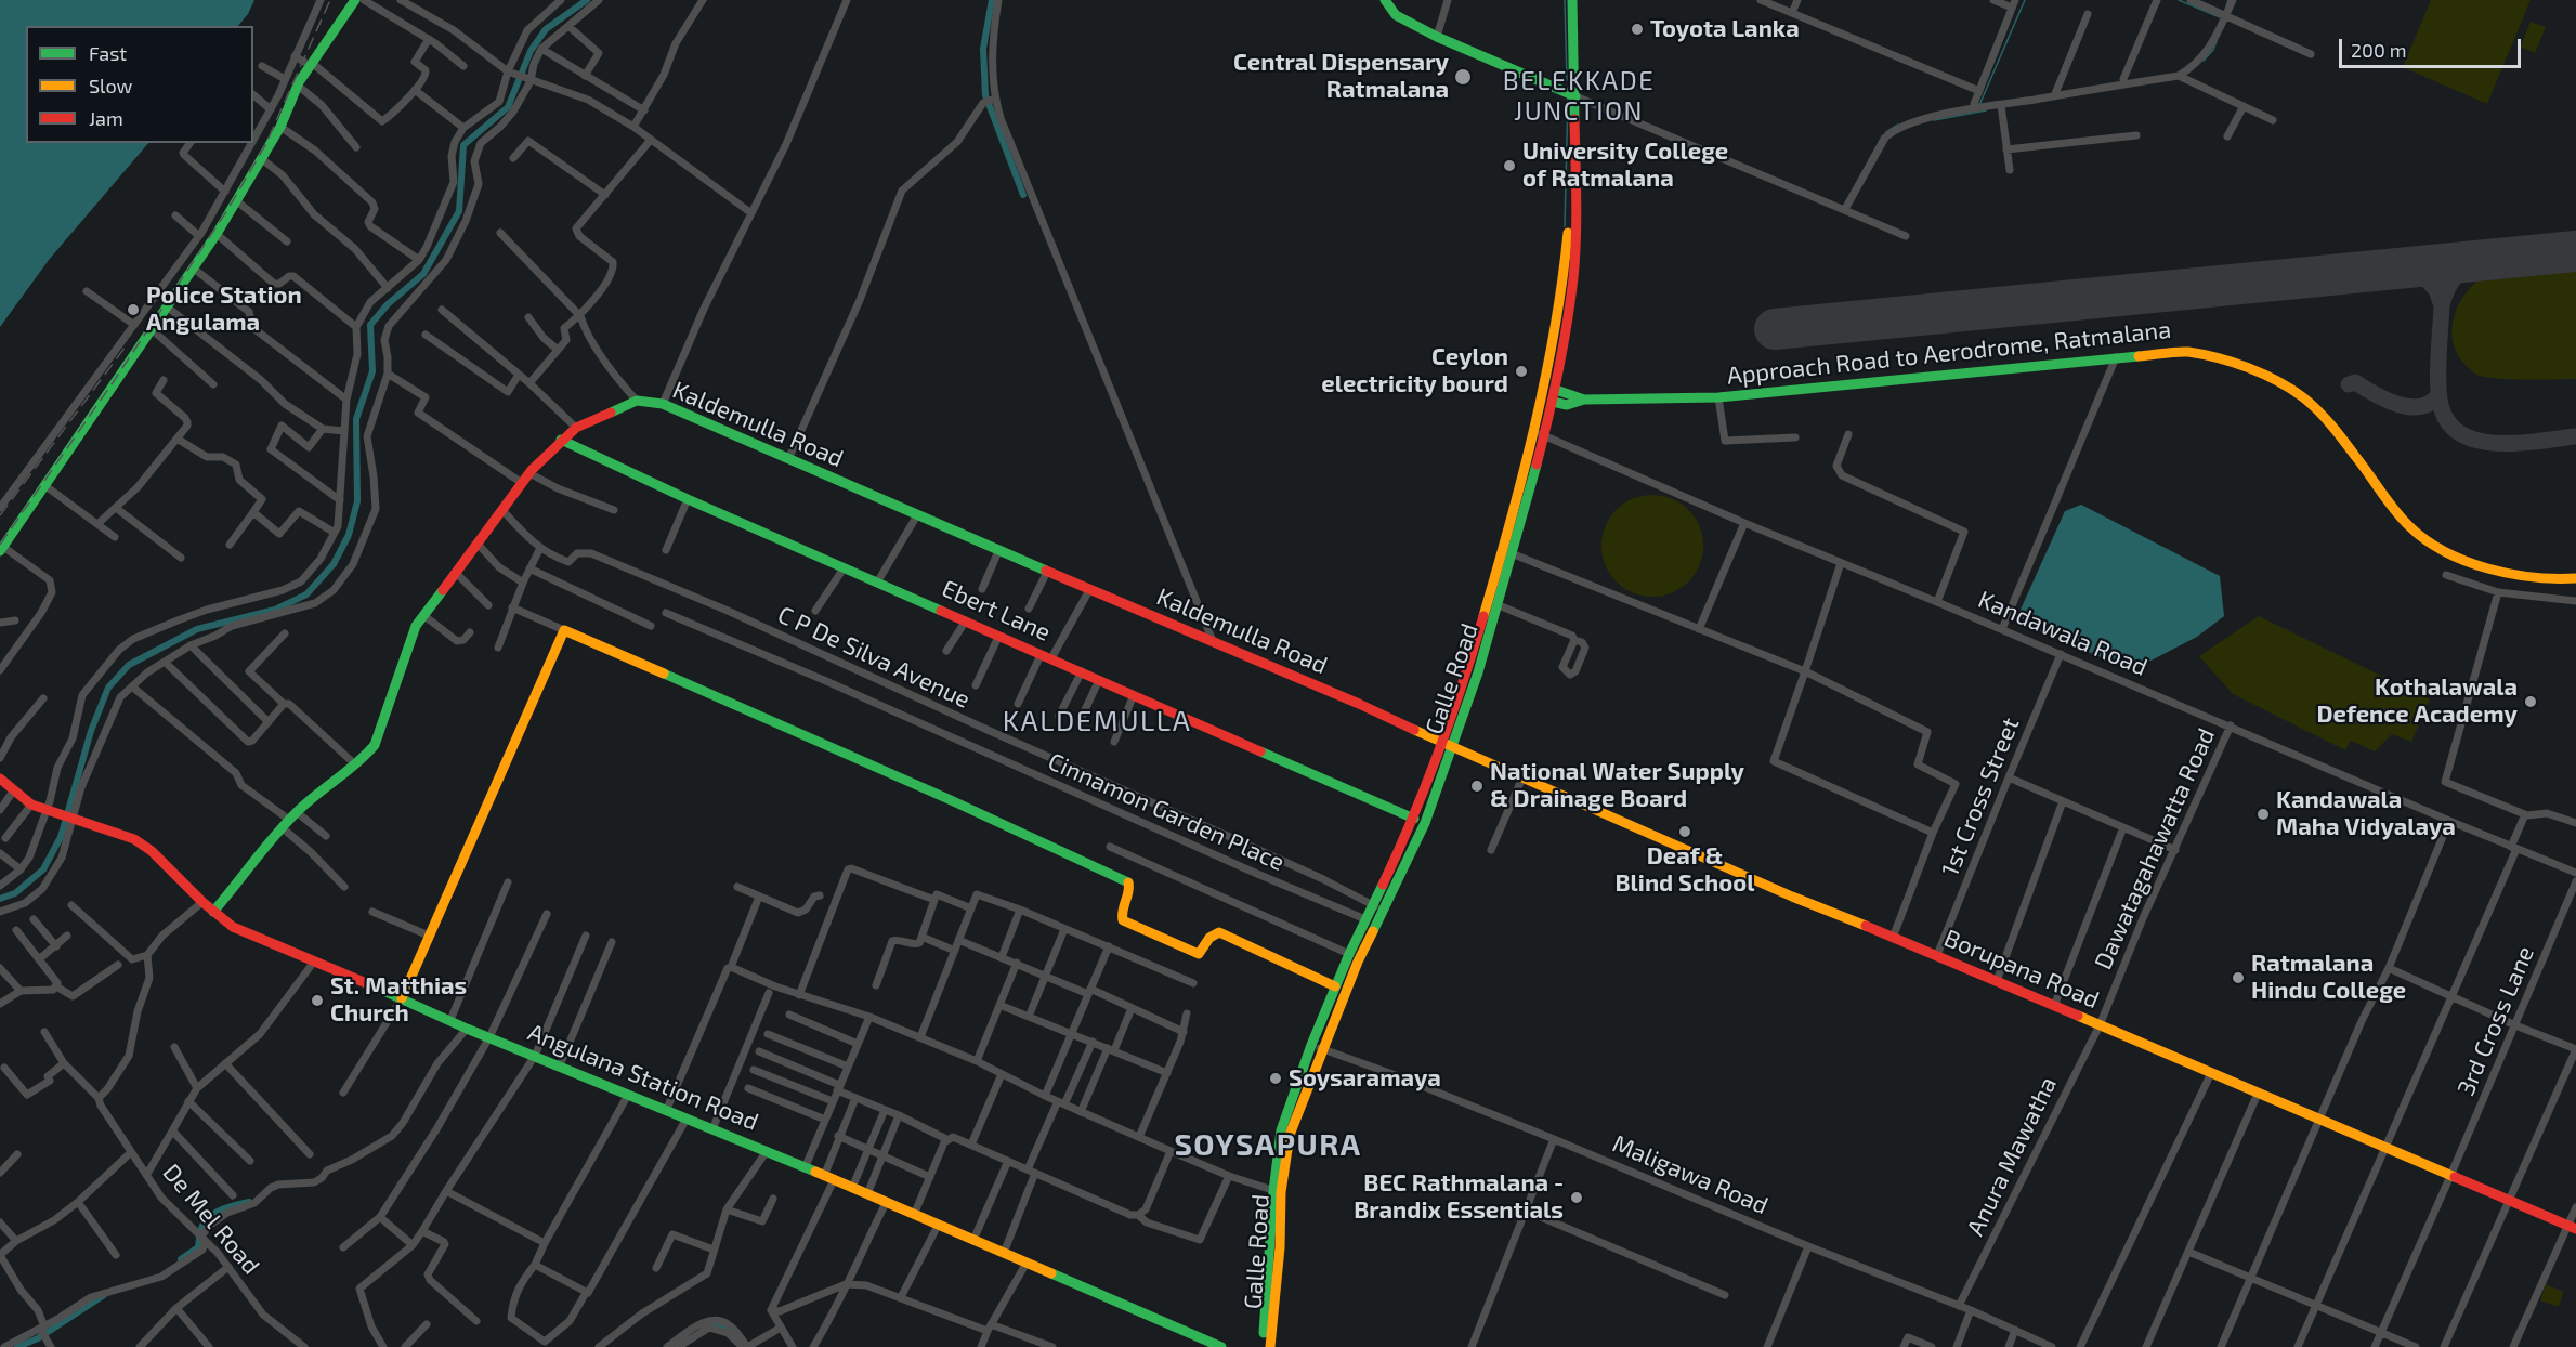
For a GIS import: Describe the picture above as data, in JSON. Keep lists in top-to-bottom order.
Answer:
{
  "streets": {
    "main road": [
      "Approach Road to Aerodrome, Ratmalana",
      "Kaldemulla Road",
      "Ebert Lane",
      "Galle Road",
      "Borupana Road",
      "Angulana Station Road"
    ],
    "street": [
      "Kandawala Road",
      "C P De Silva Avenue",
      "1st Cross Street",
      "Cinnamon Garden Place",
      "Dawatagahawatta Road",
      "3rd Cross Lane",
      "Anura Mawatha",
      "Maligawa Road",
      "De Mel Road"
    ]
  },
  "crossings": [
    ["Approach Road to Aerodrome, Ratmalana", "Galle Road"],
    ["Kaldemulla Road", "Ebert Lane"],
    ["Kaldemulla Road", "C P De Silva Avenue"],
    ["Kaldemulla Road", "Galle Road"],
    ["Kaldemulla Road", "Borupana Road"],
    ["Kaldemulla Road", "Angulana Station Road"],
    ["Ebert Lane", "Galle Road"],
    ["Kandawala Road", "Galle Road"],
    ["Kandawala Road", "1st Cross Street"],
    ["Kandawala Road", "Dawatagahawatta Road"],
    ["C P De Silva Avenue", "Galle Road"],
    ["Galle Road", "Cinnamon Garden Place"],
    ["Galle Road", "Borupana Road"],
    ["Galle Road", "Maligawa Road"],
    ["1st Cross Street", "Borupana Road"],
    ["Dawatagahawatta Road", "Borupana Road"],
    ["Dawatagahawatta Road", "Anura Mawatha"],
    ["Borupana Road", "3rd Cross Lane"],
    ["Borupana Road", "Anura Mawatha"],
    ["Anura Mawatha", "Maligawa Road"]
  ],
  "districts": ["BELEKKADE JUNCTION", "KALDEMULLA", "SOYSAPURA"],
  "places": [
    "Toyota Lanka",
    "Central Dispensary Ratmalana",
    "University College of Ratmalana",
    "Police Station Angulama",
    "Ceylon electricity bourd",
    "Kothalawala Defence Academy",
    "National Water Supply & Drainage Board",
    "Kandawala Maha Vidyalaya",
    "Deaf & Blind School",
    "Ratmalana Hindu College",
    "St. Matthias Church",
    "Soysaramaya",
    "BEC Rathmalana - Brandix Essentials"
  ],
  "legend": ["Fast", "Slow", "Jam"],
  "scale_bar": "200 m"
}
